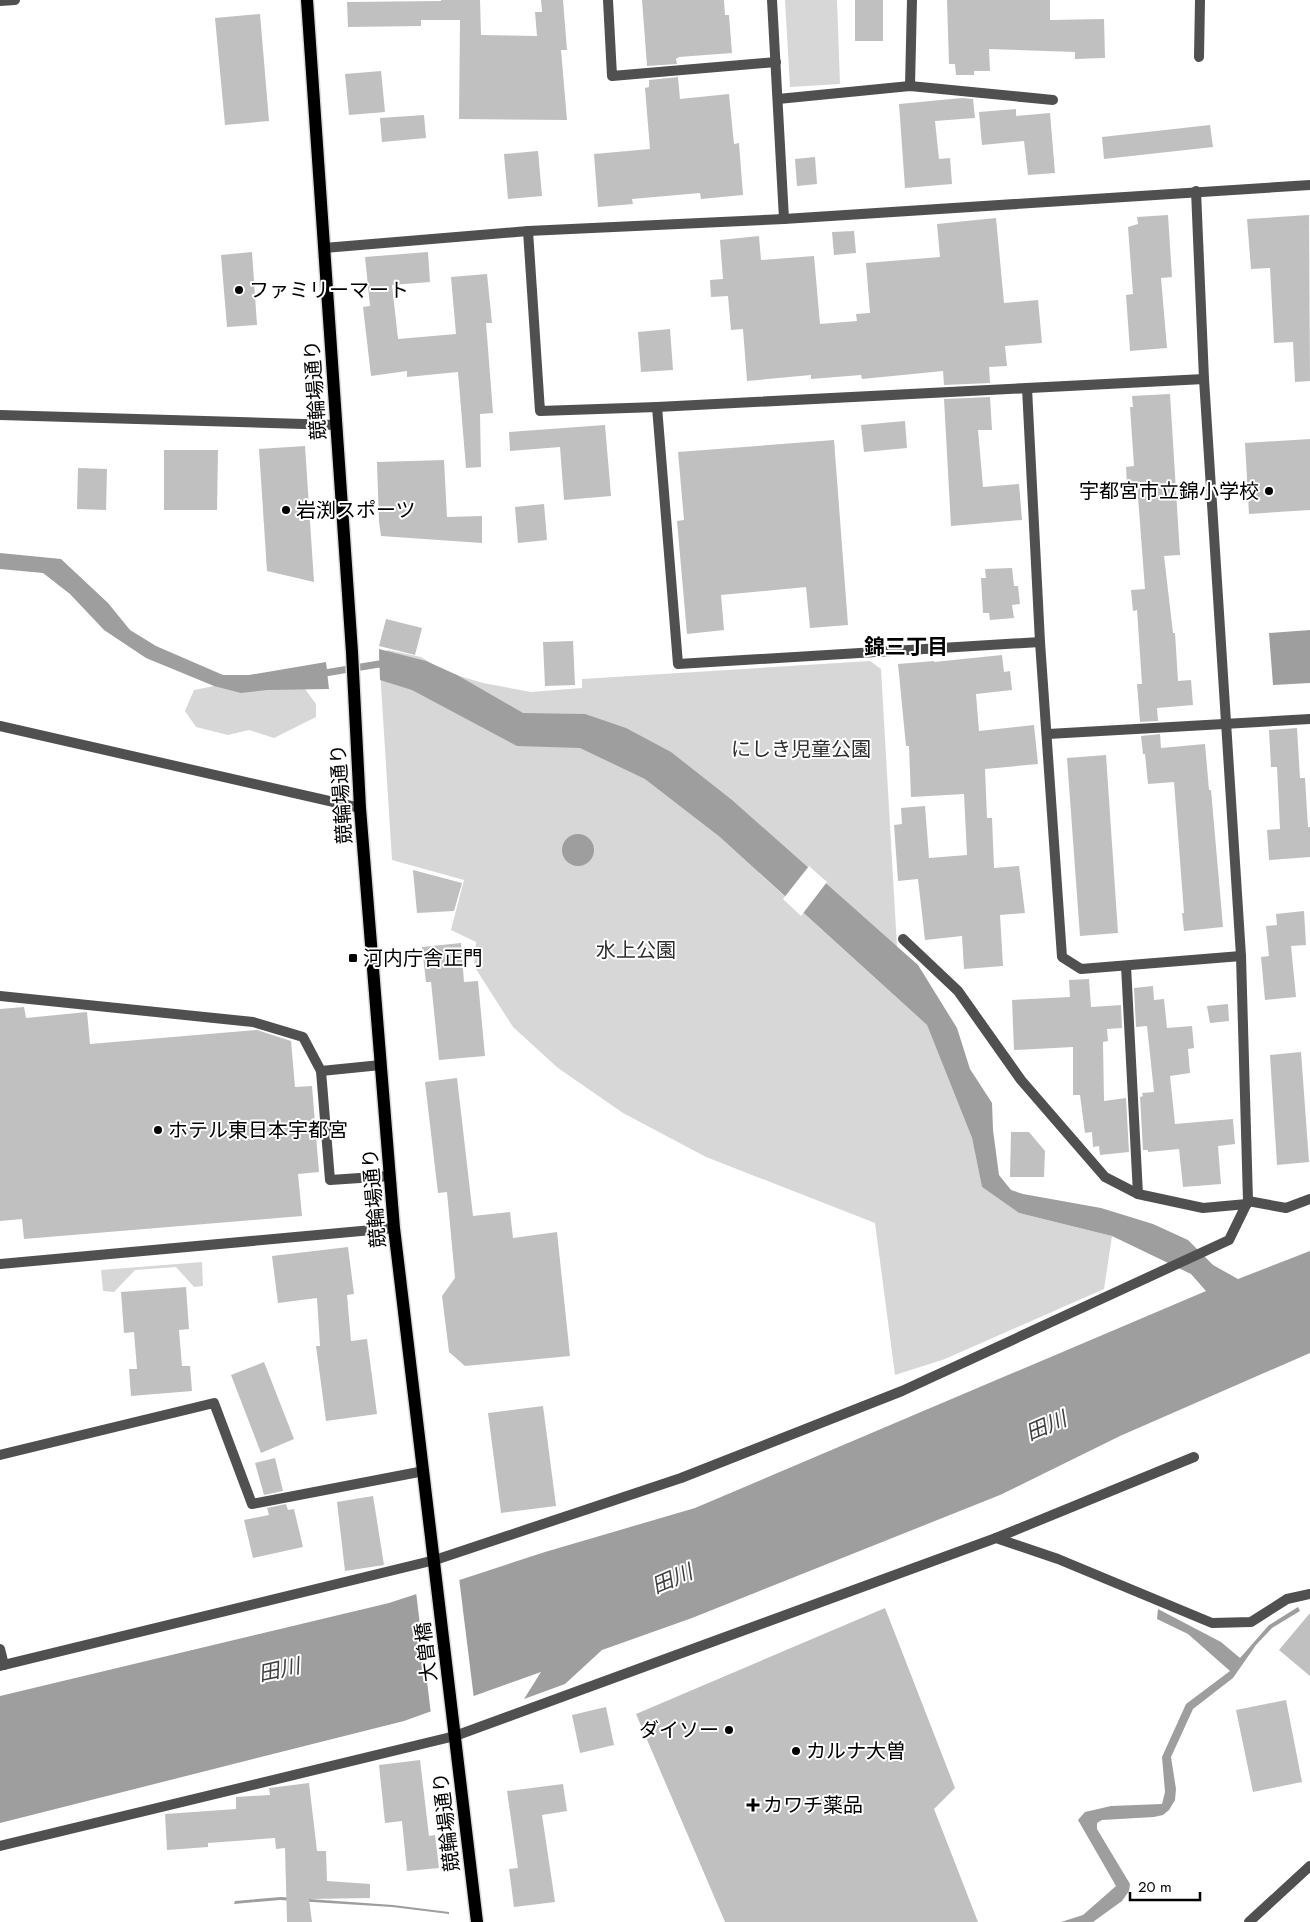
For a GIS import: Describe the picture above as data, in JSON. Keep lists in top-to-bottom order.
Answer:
{
  "streets": {
    "main road": ["競輪場通り", "大曽橋"]
  },
  "crossings": [
    ["競輪場通り", "大曽橋"]
  ],
  "districts": ["錦三丁目"],
  "water": ["田川"],
  "parks": ["にしき児童公園", "水上公園"],
  "places": {
    "other": [
      "ファミリーマート",
      "宇都宮市立錦小学校",
      "岩渕スポーツ",
      "ホテル東日本宇都宮",
      "ダイソー",
      "カルナ大曽"
    ],
    "transit": ["河内庁舎正門"],
    "health": ["カワチ薬品"]
  },
  "scale_bar": "20 m"
}
